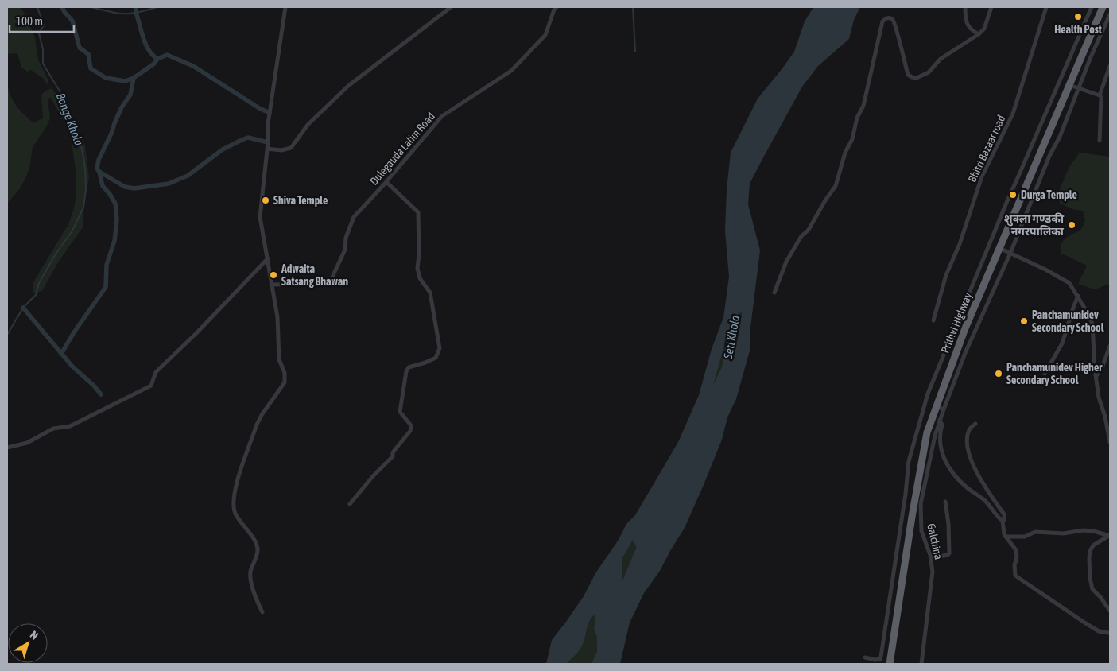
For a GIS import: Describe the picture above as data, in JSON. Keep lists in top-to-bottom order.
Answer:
{
  "streets": {
    "highway": ["Prithvi Highway"],
    "street": ["Dulegauda Lalim Road", "Bhitri Bazaar road", "Galchina"]
  },
  "water": ["Bange Khola", "Seti Khola"],
  "places": [
    "Health Post",
    "Durga Temple",
    "Shiva Temple",
    "शुक्ला गण्डकी नगरपालिका",
    "Adwaita Satsang Bhawan",
    "Panchamunidev Secondary School",
    "Panchamunidev Higher Secondary School"
  ],
  "scale_bar": "100 m",
  "north": "top right"
}
